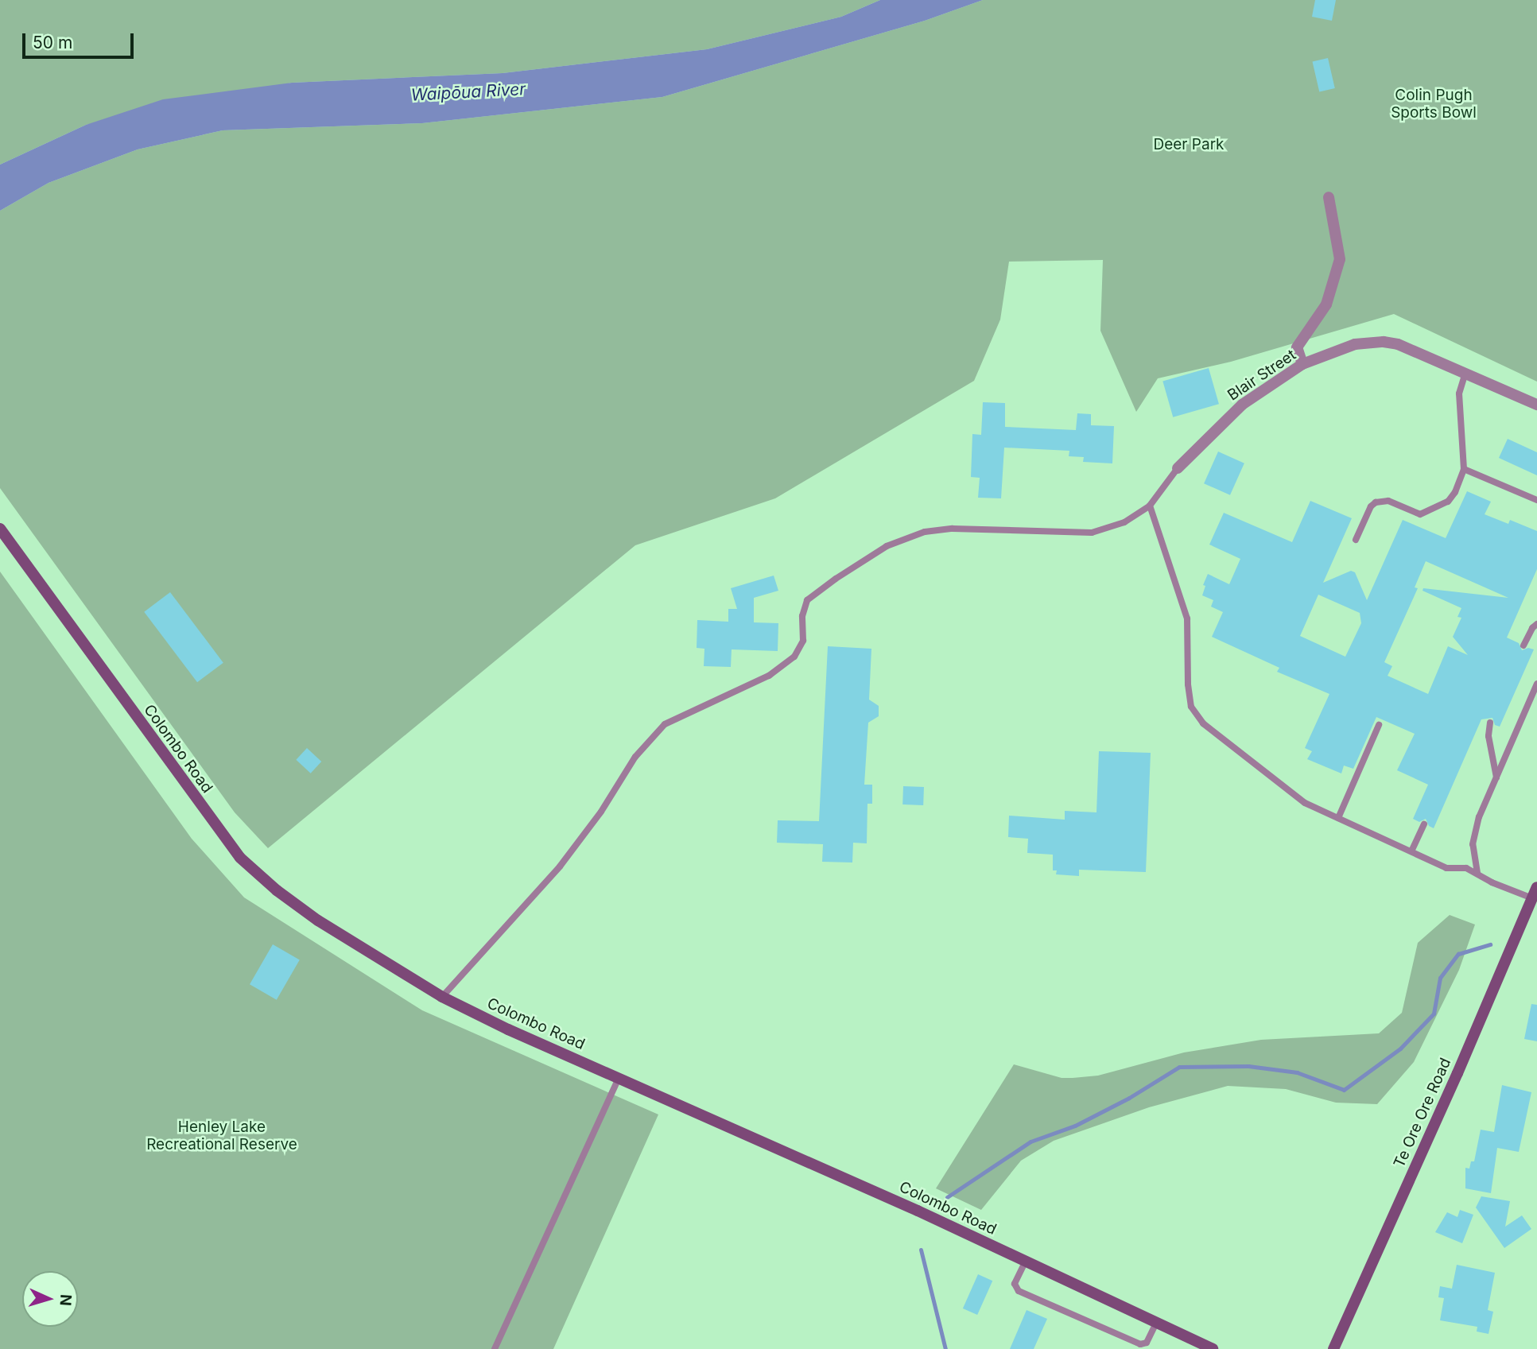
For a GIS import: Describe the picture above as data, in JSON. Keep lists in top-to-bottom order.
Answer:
{
  "streets": {
    "street": ["Blair Street", "Colombo Road", "Te Ore Ore Road"]
  },
  "water": ["Waipōua River"],
  "parks": ["Colin Pugh Sports Bowl", "Deer Park", "Henley Lake Recreational Reserve"],
  "scale_bar": "50 m",
  "north": "right"
}
